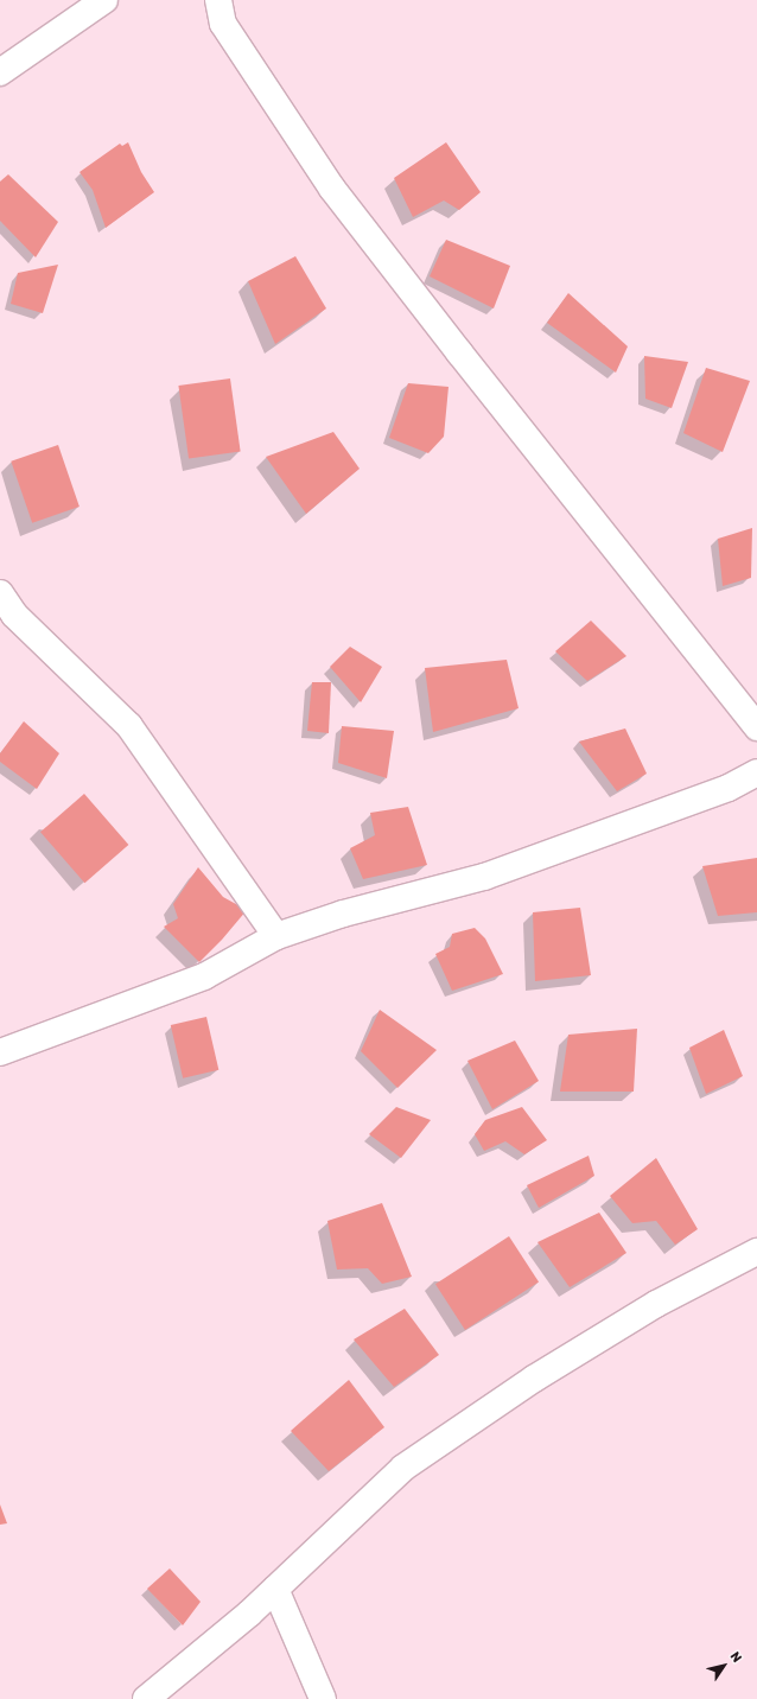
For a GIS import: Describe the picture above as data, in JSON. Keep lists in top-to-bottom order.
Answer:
{
  "north": "top right"
}
